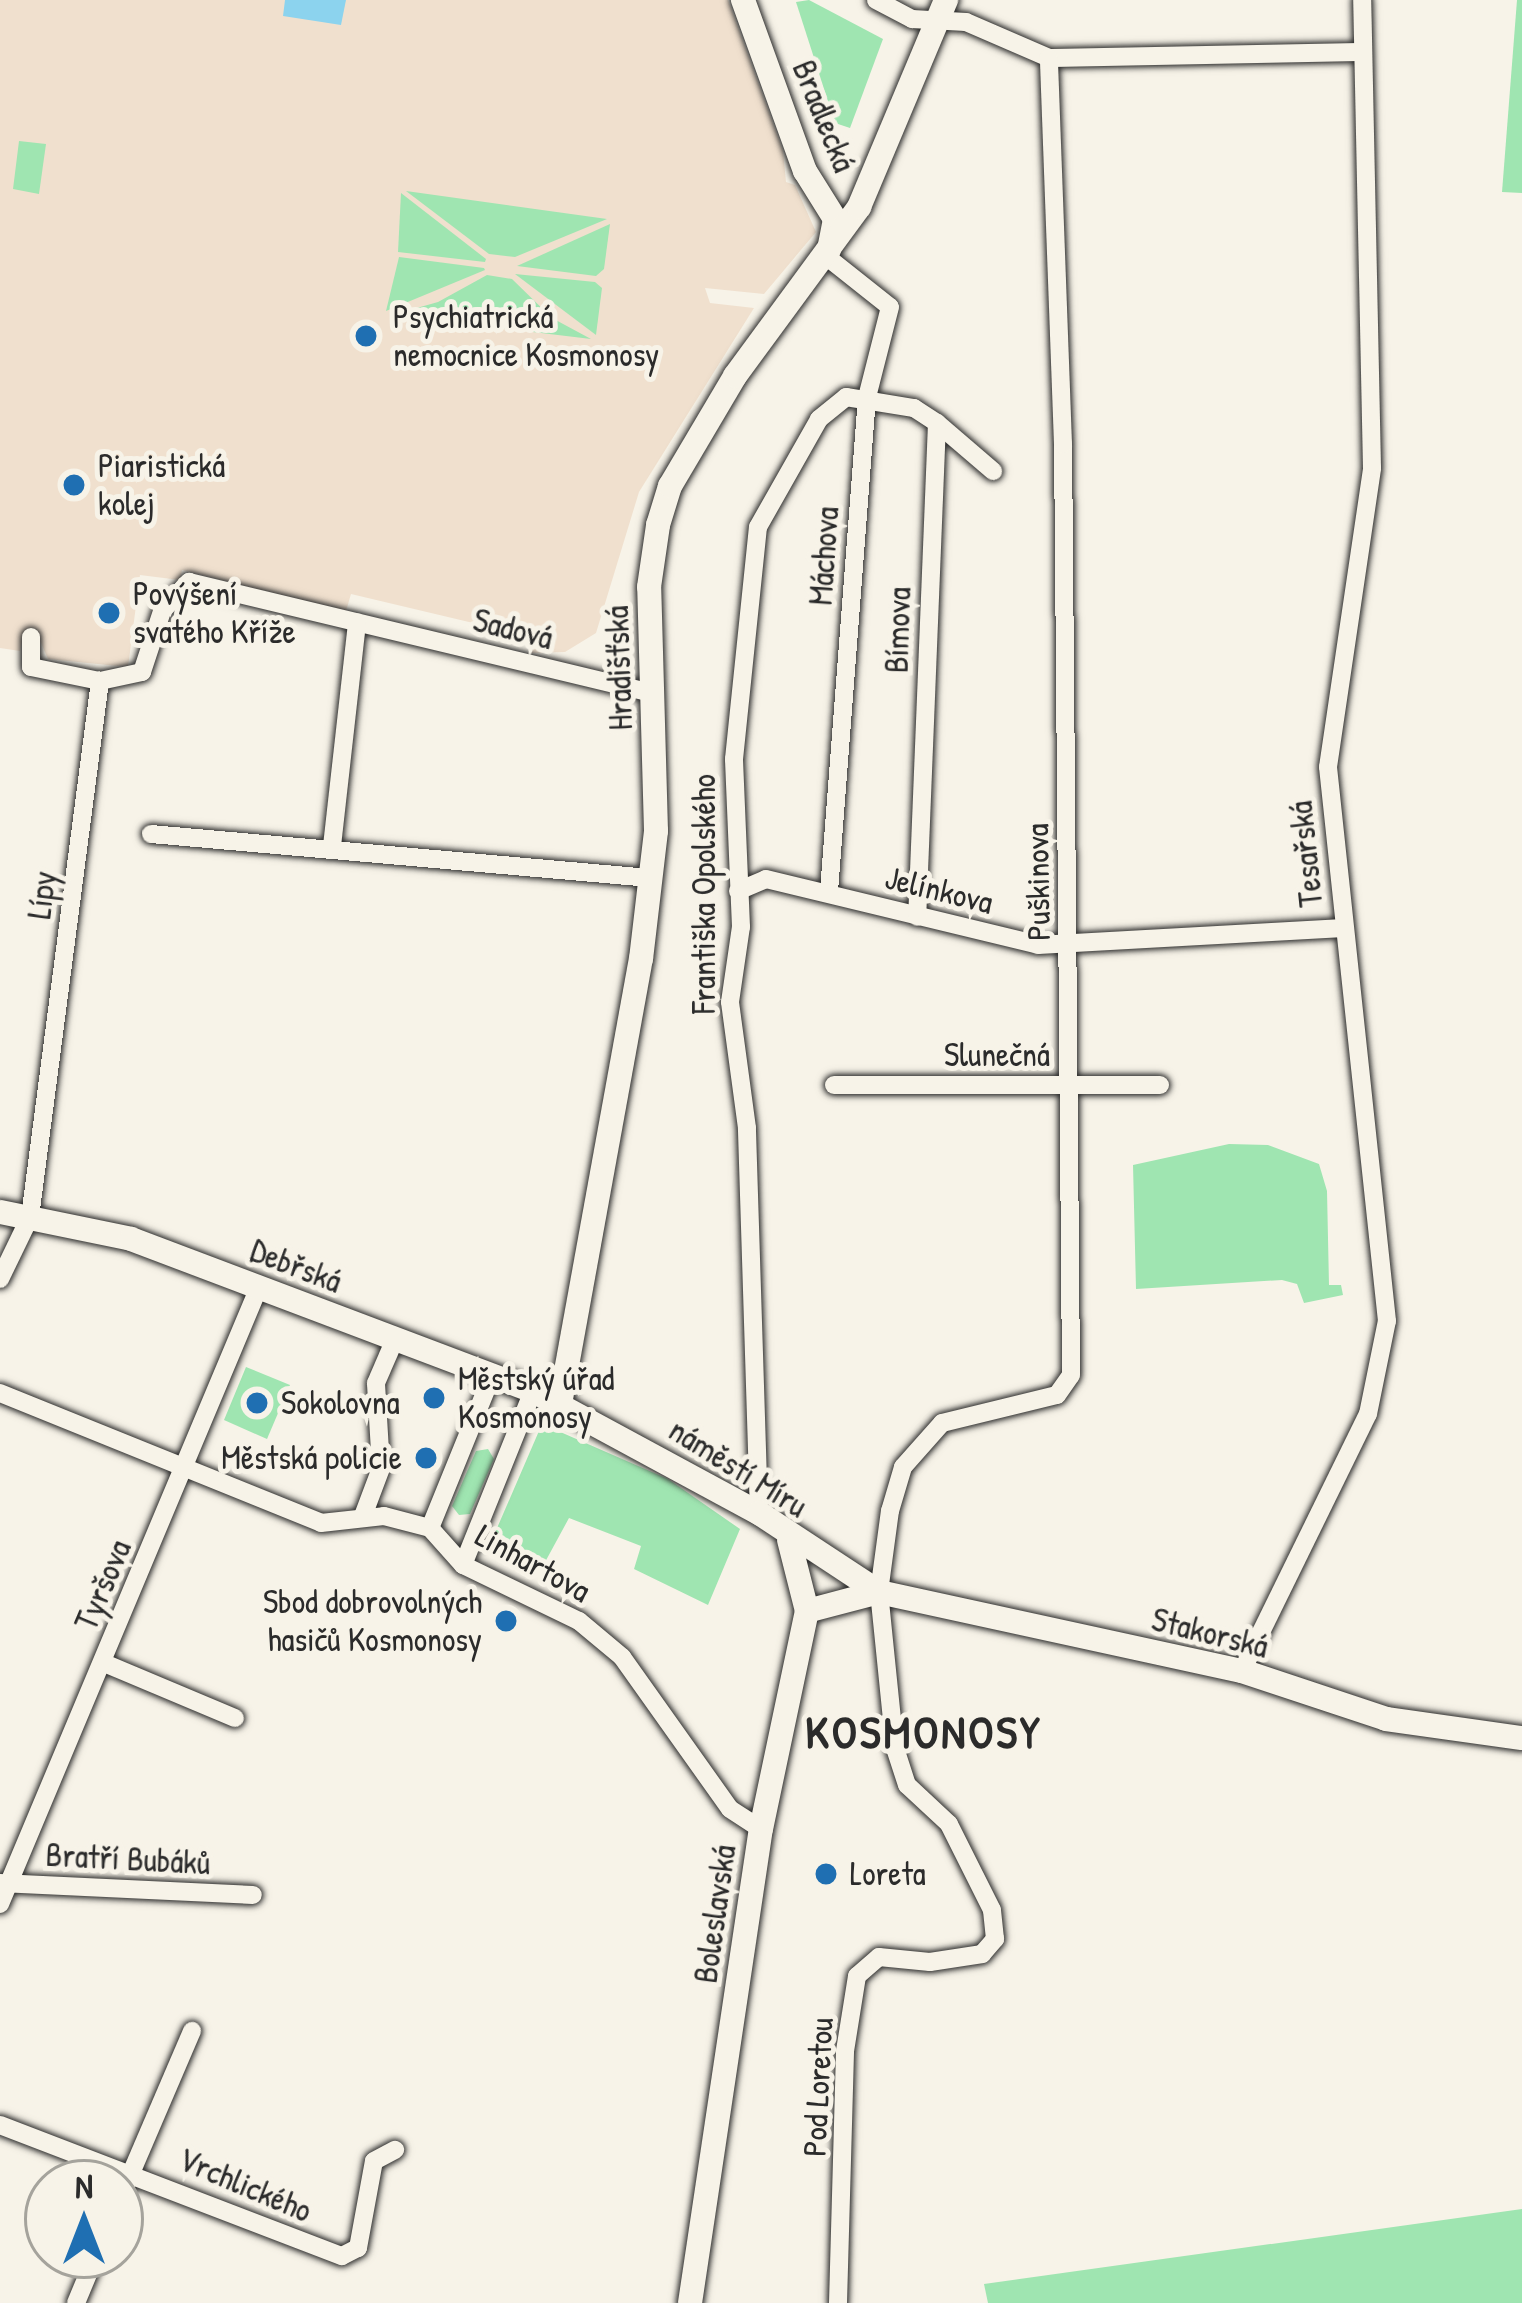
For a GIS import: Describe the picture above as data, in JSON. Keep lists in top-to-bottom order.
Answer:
{
  "streets": {
    "street": [
      "Bradlecká",
      "Máchova",
      "Sadová",
      "Bímova",
      "Hradišťská",
      "Tesařská",
      "Puškinova",
      "Jelínkova",
      "Františka Opolského",
      "Lípy",
      "Slunečná",
      "Debřská",
      "náměstí Míru",
      "Linhartova",
      "Tyršova",
      "Stakorská",
      "Bratří Bubáků",
      "Boleslavská",
      "Pod Loretou",
      "Vrchlického"
    ]
  },
  "crossings": [
    ["Bradlecká", "Máchova"],
    ["Bradlecká", "Hradišťská"],
    ["Máchova", "Hradišťská"],
    ["Máchova", "Jelínkova"],
    ["Máchova", "Františka Opolského"],
    ["Sadová", "Hradišťská"],
    ["Sadová", "Lípy"],
    ["Bímova", "Jelínkova"],
    ["Hradišťská", "Debřská"],
    ["Hradišťská", "náměstí Míru"],
    ["Tesařská", "Jelínkova"],
    ["Tesařská", "Stakorská"],
    ["Puškinova", "Jelínkova"],
    ["Puškinova", "Slunečná"],
    ["Puškinova", "náměstí Míru"],
    ["Puškinova", "Stakorská"],
    ["Puškinova", "Pod Loretou"],
    ["Jelínkova", "Františka Opolského"],
    ["Františka Opolského", "náměstí Míru"],
    ["Lípy", "Debřská"],
    ["Debřská", "náměstí Míru"],
    ["Debřská", "Tyršova"],
    ["náměstí Míru", "Stakorská"],
    ["náměstí Míru", "Boleslavská"],
    ["náměstí Míru", "Pod Loretou"],
    ["Linhartova", "Tyršova"],
    ["Linhartova", "Boleslavská"],
    ["Tyršova", "Bratří Bubáků"],
    ["Stakorská", "Pod Loretou"]
  ],
  "districts": ["KOSMONOSY"],
  "places": [
    "Psychiatrická nemocnice Kosmonosy",
    "Piaristická kolej",
    "Povýšení svatého Kříže",
    "Městský úřad Kosmonosy",
    "Sokolovna",
    "Městská policie",
    "Sbod dobrovolných hasičů Kosmonosy",
    "Loreta"
  ],
  "north": "top"
}
